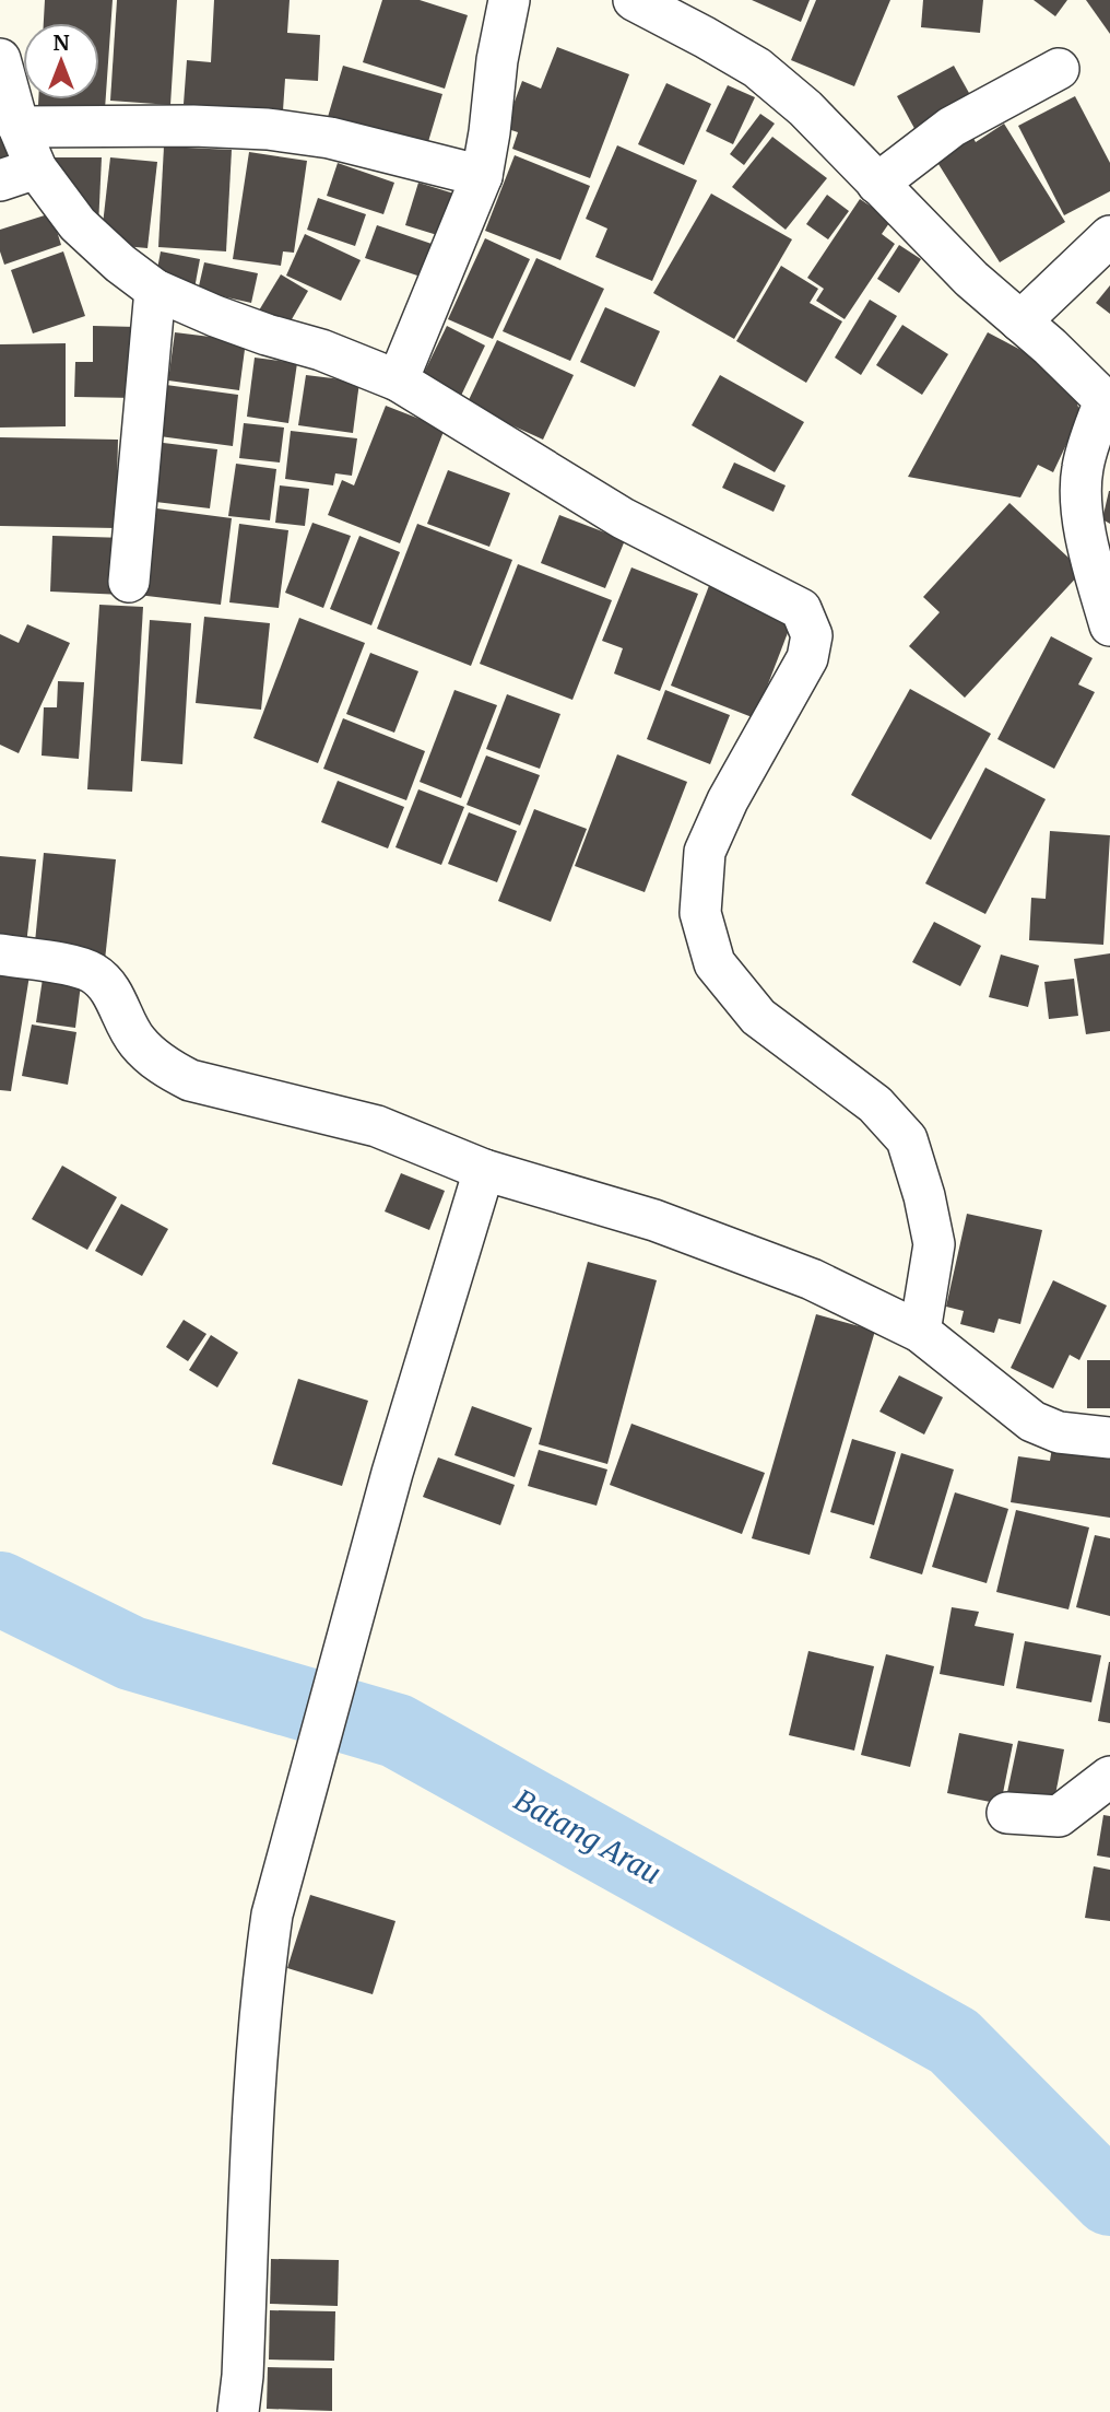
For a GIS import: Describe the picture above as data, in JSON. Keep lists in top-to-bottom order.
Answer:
{
  "water": ["Batang Arau"],
  "north": "top"
}
